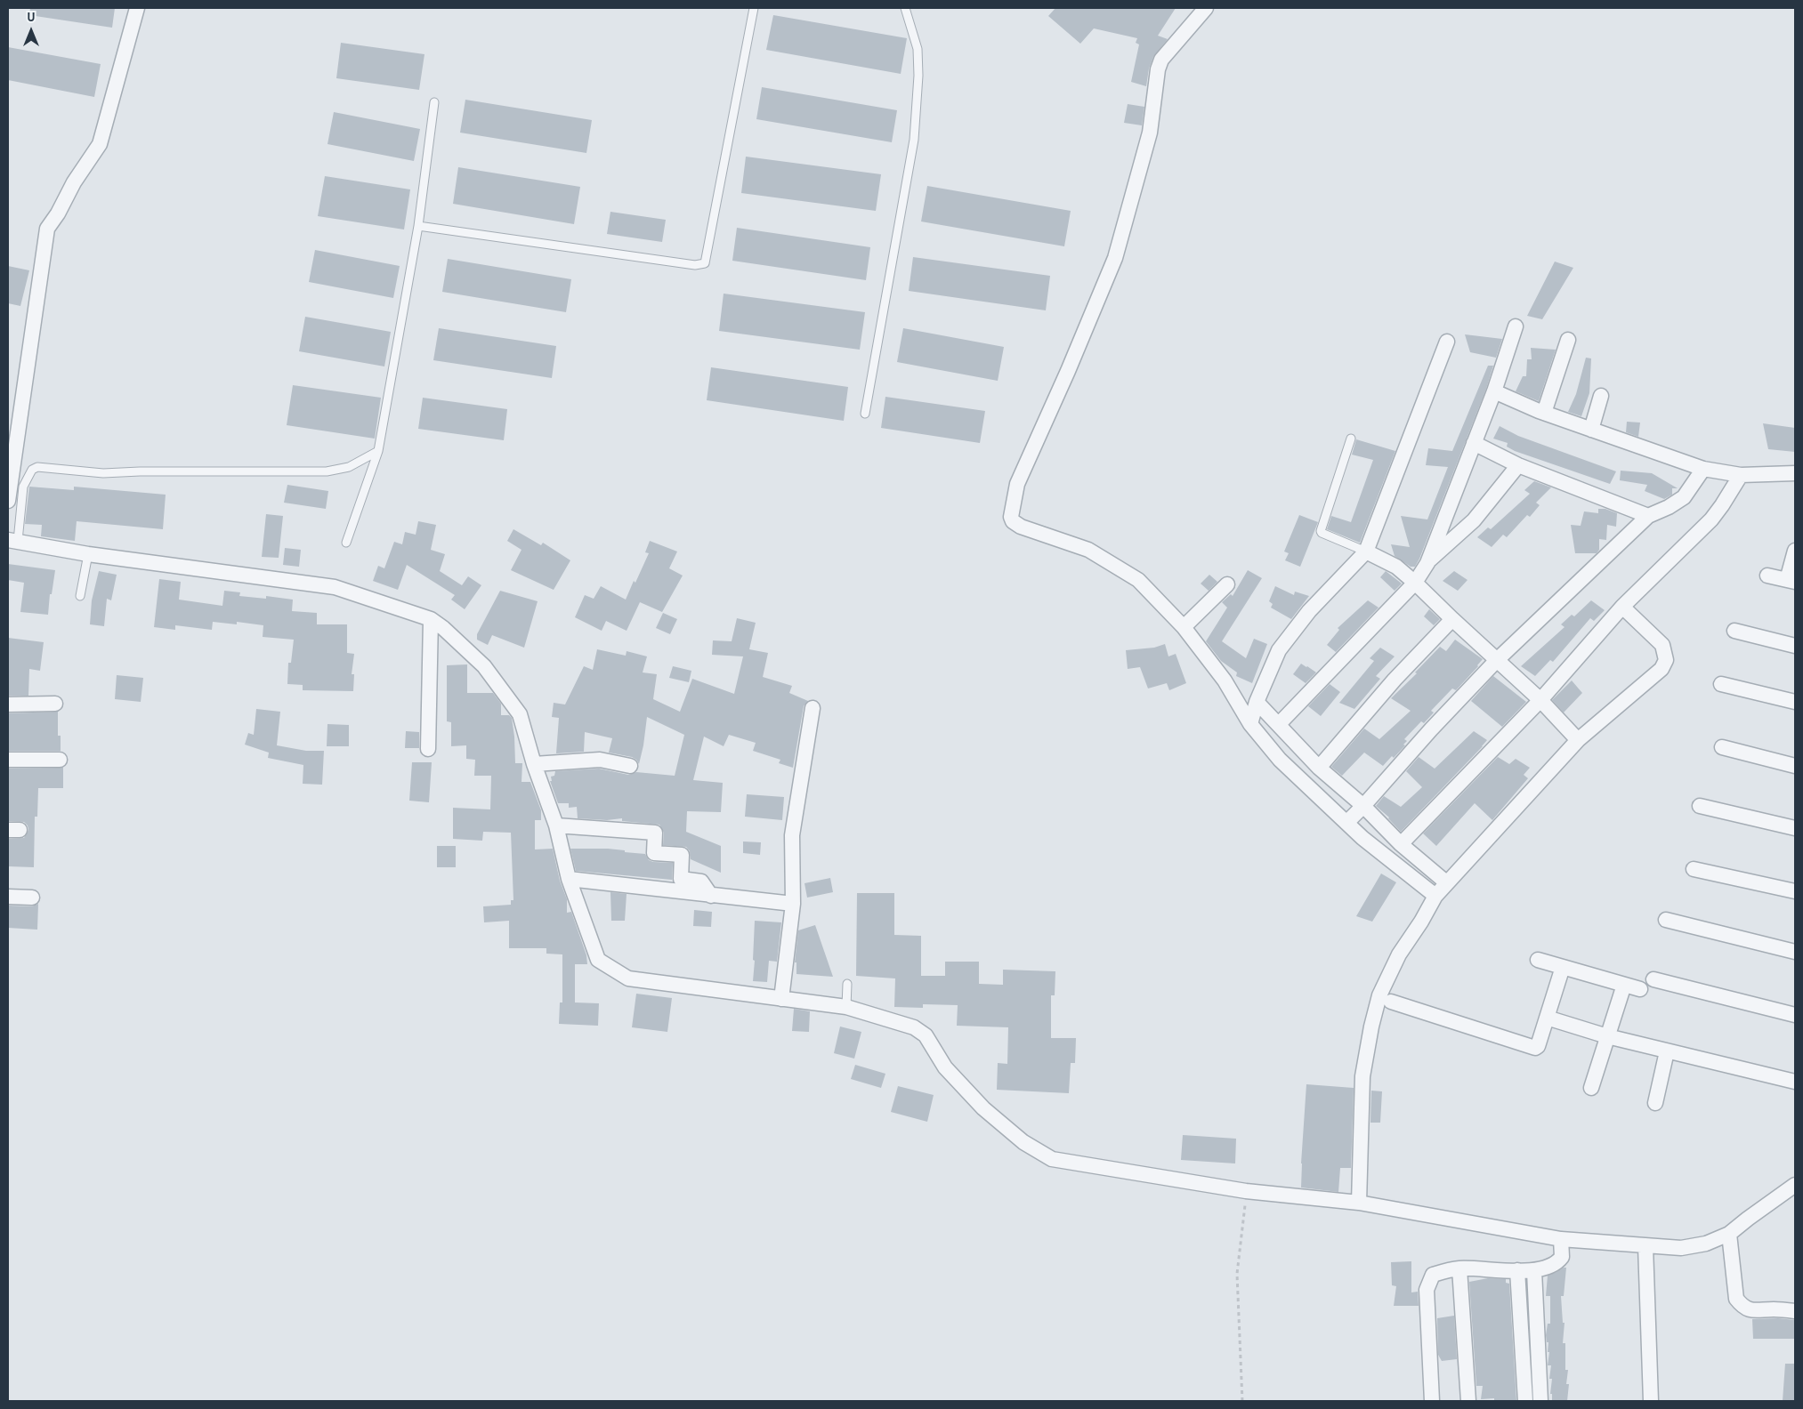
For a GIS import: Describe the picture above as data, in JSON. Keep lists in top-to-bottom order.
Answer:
{
  "north": "top"
}
